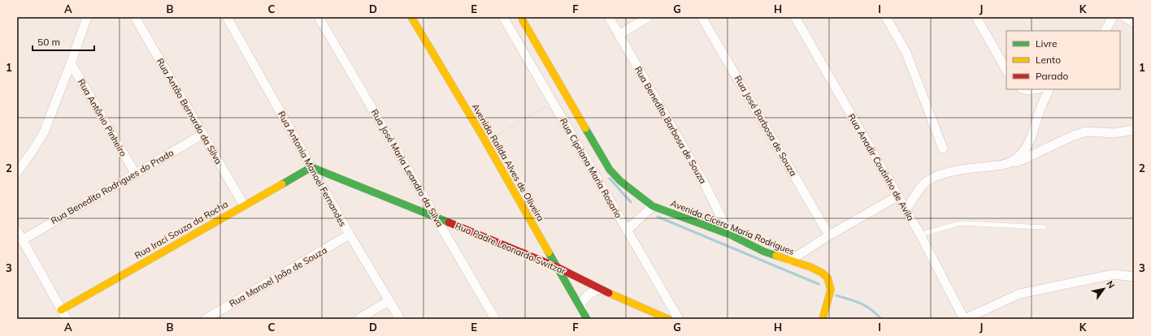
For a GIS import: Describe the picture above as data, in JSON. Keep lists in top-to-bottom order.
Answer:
{
  "streets": {
    "street": [
      "Rua Antão Bernardo da Silva",
      "Rua Antônio Pinheiro",
      "Rua Benedito Barbosa de Souza",
      "Rua José Barbosa de Souza",
      "Avenida Raílda Alves de Oliveira",
      "Rua Anadir Coutinho de Avila",
      "Rua José Maria Leandro da Silva",
      "Rua Cipriana Maria Rosario",
      "Rua Antonia Manoel Fernandes",
      "Rua Benedito Rodrigues do Prado",
      "Avenida Cícera Maria Rodrigues",
      "Rua Iraci Souza da Rocha",
      "Rua Padre Leonardo Switzar",
      "Rua Manoel João de Souza"
    ]
  },
  "crossings": [
    ["Rua Antão Bernardo da Silva", "Rua Benedito Rodrigues do Prado"],
    ["Rua Antão Bernardo da Silva", "Rua Iraci Souza da Rocha"],
    ["Rua Antônio Pinheiro", "Rua Benedito Rodrigues do Prado"],
    ["Rua Benedito Barbosa de Souza", "Avenida Cícera Maria Rodrigues"],
    ["Avenida Raílda Alves de Oliveira", "Rua Padre Leonardo Switzar"],
    ["Rua José Maria Leandro da Silva", "Rua Padre Leonardo Switzar"],
    ["Rua Antonia Manoel Fernandes", "Rua Iraci Souza da Rocha"],
    ["Rua Antonia Manoel Fernandes", "Rua Padre Leonardo Switzar"],
    ["Rua Antonia Manoel Fernandes", "Rua Manoel João de Souza"],
    ["Rua Iraci Souza da Rocha", "Rua Padre Leonardo Switzar"]
  ],
  "legend": ["Livre", "Lento", "Parado"],
  "scale_bar": "50 m",
  "north": "top right",
  "grid": {
    "columns": [
      "A",
      "B",
      "C",
      "D",
      "E",
      "F",
      "G",
      "H",
      "I",
      "J",
      "K"
    ],
    "rows": ["1", "2", "3"]
  }
}
